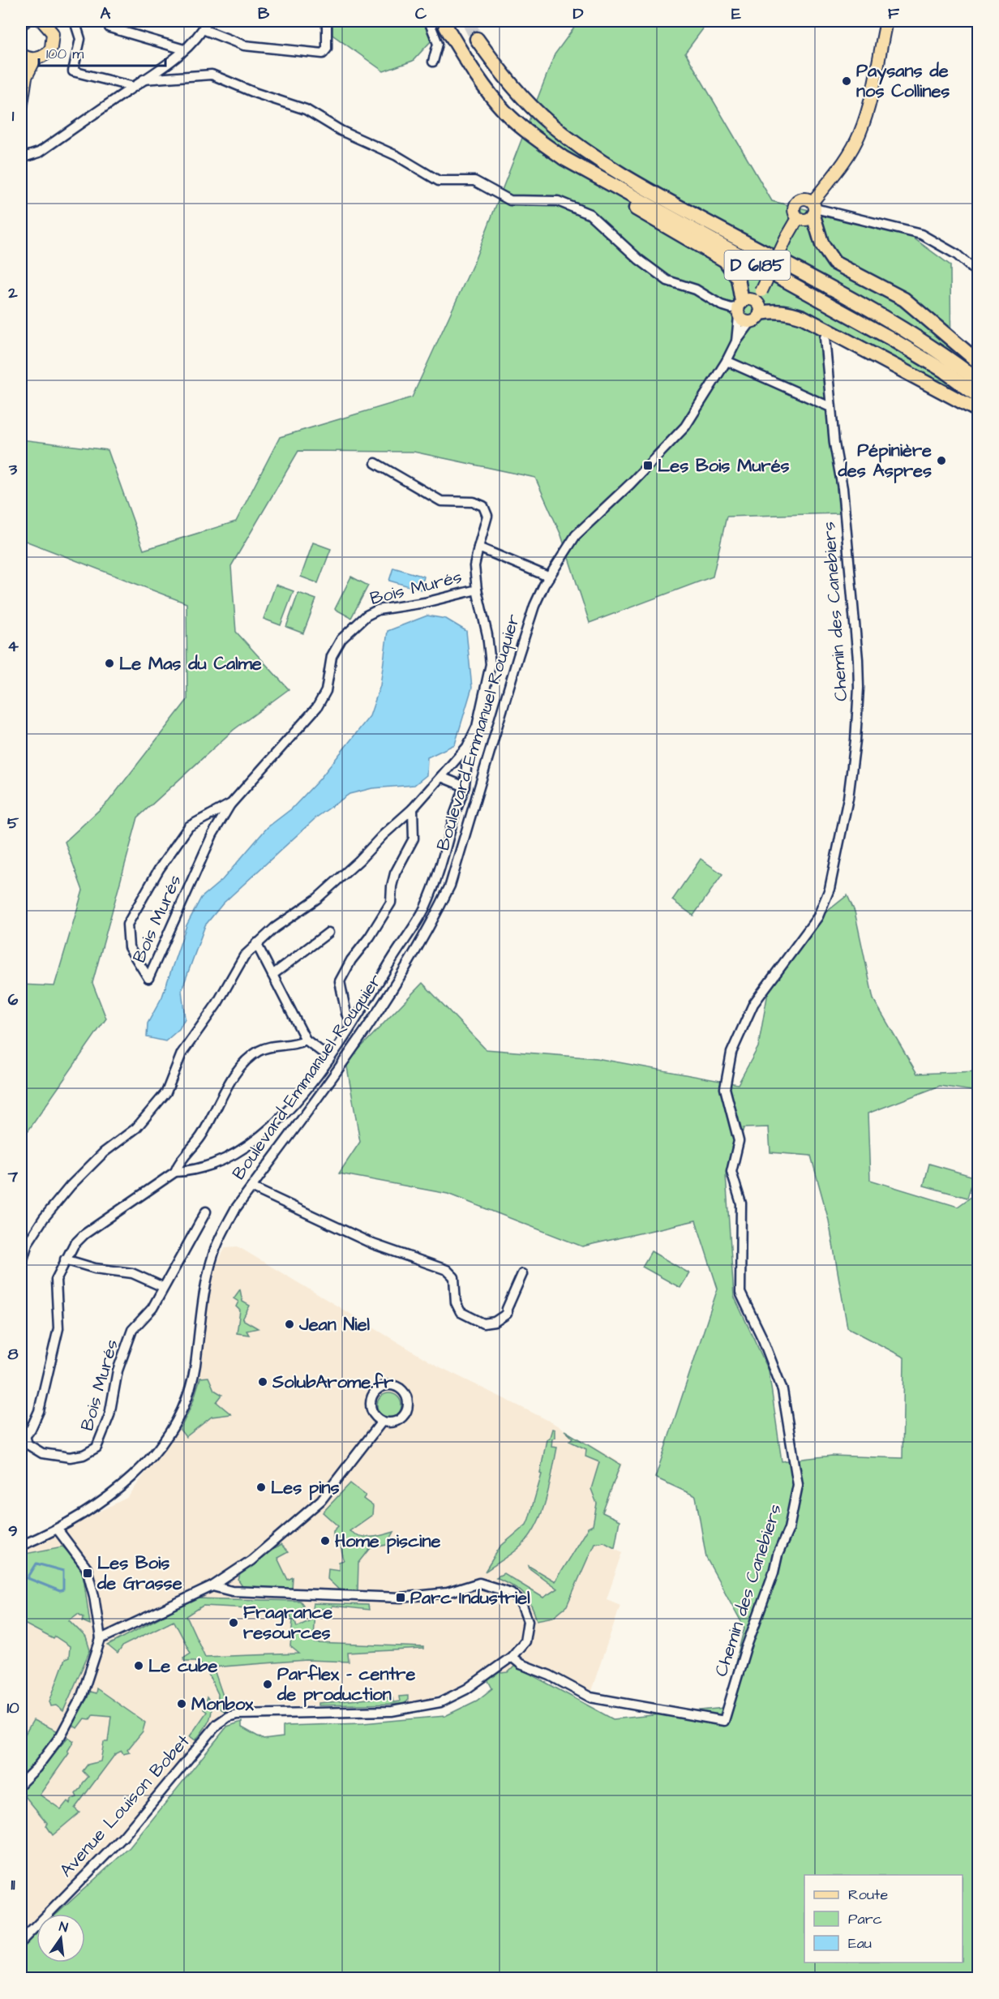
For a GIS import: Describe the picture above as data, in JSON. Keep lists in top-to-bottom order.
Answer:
{
  "streets": {
    "highway": ["D 6185"],
    "street": [
      "Bois Murés",
      "Chemin des Canebiers",
      "Boulevard Emmanuel Rouquier",
      "Avenue Louison Bobet"
    ]
  },
  "crossings": [
    ["Bois Murés", "Boulevard Emmanuel Rouquier"],
    ["Chemin des Canebiers", "Avenue Louison Bobet"]
  ],
  "places": {
    "other": [
      "Paysans de nos Collines",
      "Pépinière des Aspres",
      "Le Mas du Calme",
      "Jean Niel",
      "SolubArome.fr",
      "Les pins",
      "Home piscine",
      "Fragrance resources",
      "Le cube",
      "Parflex - centre de production",
      "Monbox"
    ],
    "transit": ["Les Bois Murés", "Les Bois de Grasse", "Parc Industriel"]
  },
  "legend": ["Route", "Parc", "Eau"],
  "scale_bar": "100 m",
  "north": "top",
  "grid": {
    "columns": [
      "A",
      "B",
      "C",
      "D",
      "E",
      "F"
    ],
    "rows": [
      "1",
      "2",
      "3",
      "4",
      "5",
      "6",
      "7",
      "8",
      "9",
      "10",
      "11"
    ]
  }
}
